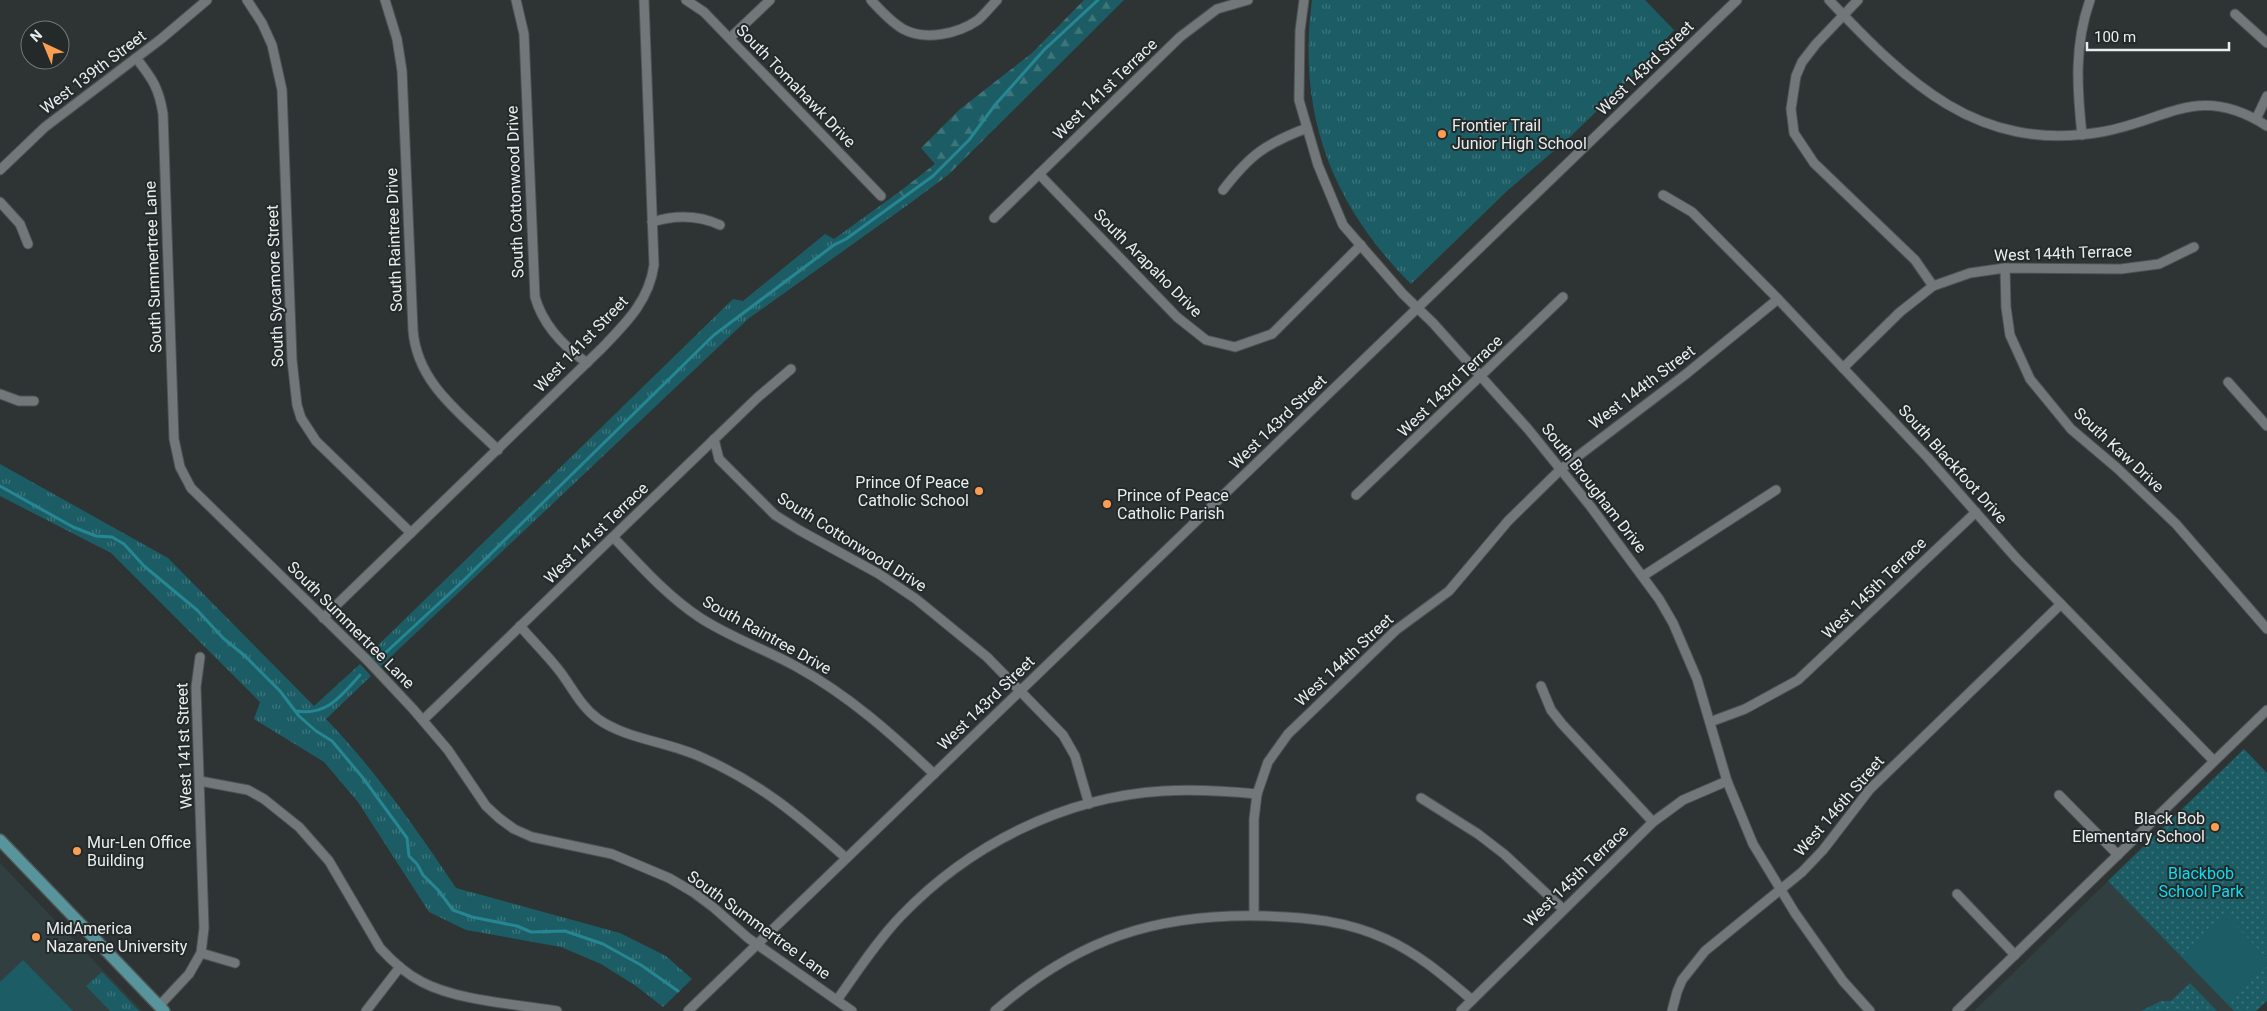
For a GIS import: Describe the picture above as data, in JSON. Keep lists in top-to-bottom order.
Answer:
{
  "streets": {
    "street": [
      "West 143rd Street",
      "West 139th Street",
      "South Tomahawk Drive",
      "West 141st Terrace",
      "South Cottonwood Drive",
      "South Raintree Drive",
      "West 144th Terrace",
      "South Arapaho Drive",
      "South Summertree Lane",
      "South Sycamore Street",
      "West 141st Street",
      "West 143rd Terrace",
      "West 144th Street",
      "South Kaw Drive",
      "South Blackfoot Drive",
      "South Brougham Drive",
      "West 145th Terrace",
      "West 146th Street"
    ]
  },
  "crossings": [
    ["West 143rd Street", "South Cottonwood Drive"],
    ["West 143rd Street", "South Raintree Drive"],
    ["West 143rd Street", "South Summertree Lane"],
    ["West 143rd Street", "South Brougham Drive"],
    ["West 139th Street", "South Summertree Lane"],
    ["West 141st Terrace", "South Cottonwood Drive"],
    ["West 141st Terrace", "South Raintree Drive"],
    ["West 141st Terrace", "South Arapaho Drive"],
    ["West 141st Terrace", "South Summertree Lane"],
    ["South Cottonwood Drive", "West 141st Street"],
    ["South Raintree Drive", "West 141st Street"],
    ["West 144th Terrace", "South Kaw Drive"],
    ["West 144th Terrace", "South Blackfoot Drive"],
    ["South Arapaho Drive", "South Brougham Drive"],
    ["South Summertree Lane", "West 141st Street"],
    ["South Sycamore Street", "West 141st Street"],
    ["West 143rd Terrace", "South Brougham Drive"],
    ["West 144th Street", "South Blackfoot Drive"],
    ["West 144th Street", "South Brougham Drive"],
    ["South Blackfoot Drive", "West 145th Terrace"],
    ["South Blackfoot Drive", "West 146th Street"],
    ["South Brougham Drive", "West 145th Terrace"],
    ["South Brougham Drive", "West 146th Street"]
  ],
  "parks": ["Blackbob School Park"],
  "places": [
    "Frontier Trail Junior High School",
    "Prince Of Peace Catholic School",
    "Prince of Peace Catholic Parish",
    "Black Bob Elementary School",
    "Mur-Len Office Building",
    "MidAmerica Nazarene University"
  ],
  "scale_bar": "100 m",
  "north": "top left"
}
